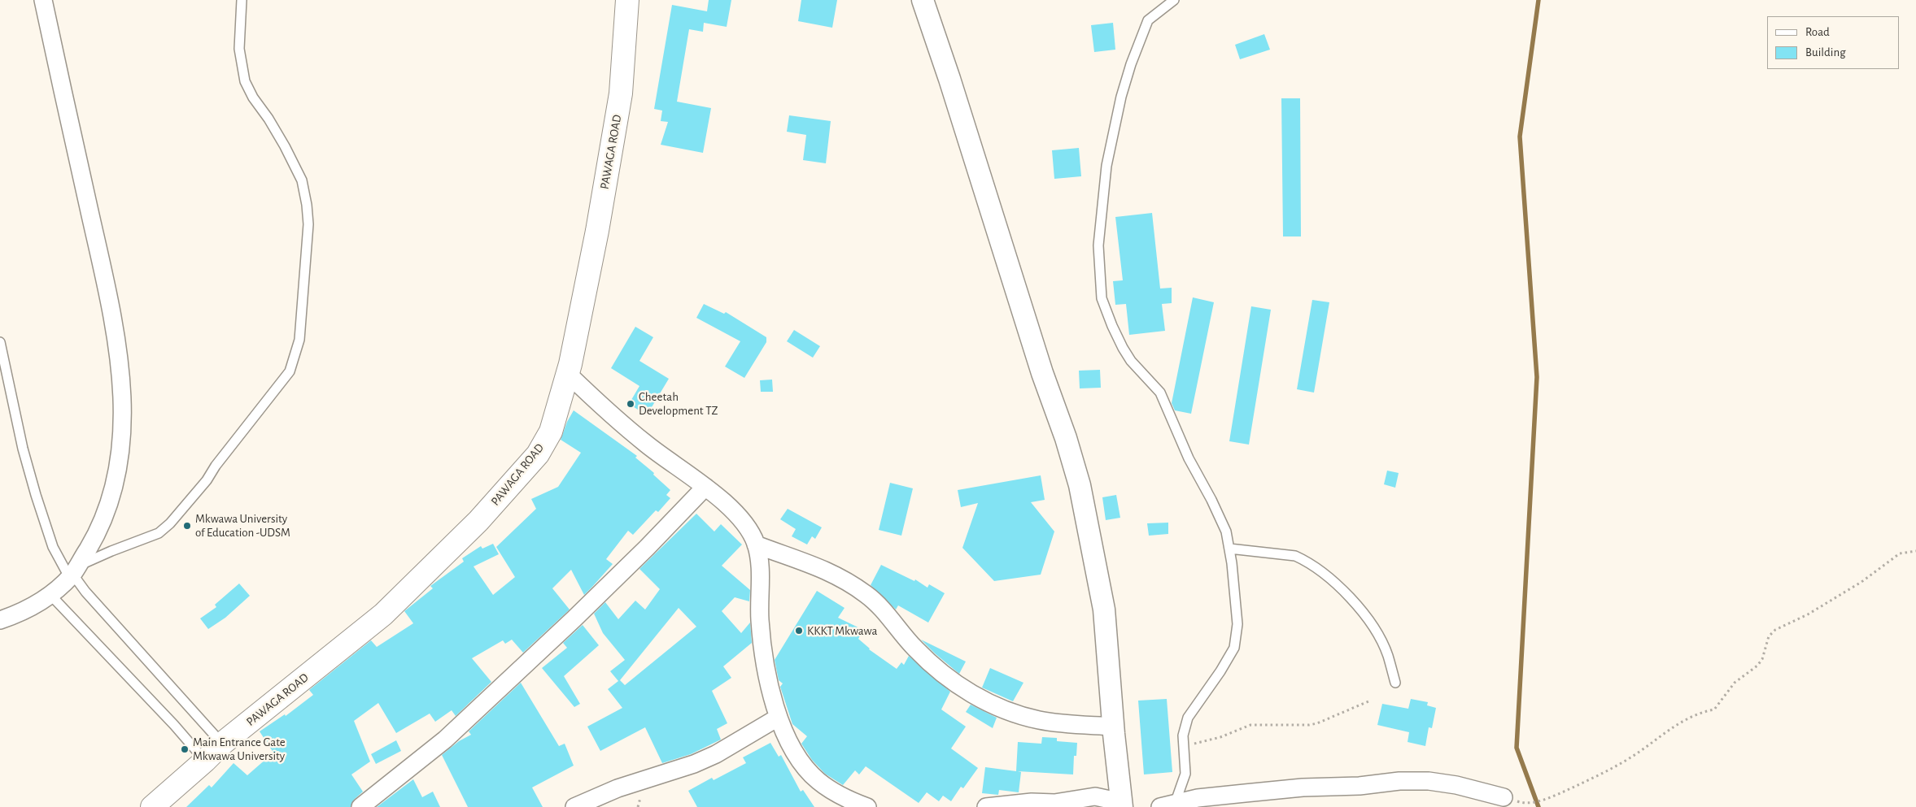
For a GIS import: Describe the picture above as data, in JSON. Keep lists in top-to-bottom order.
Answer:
{
  "streets": {
    "main road": ["PAWAGA ROAD"]
  },
  "places": [
    "Cheetah Development TZ",
    "Mkwawa University of Education -UDSM",
    "KKKT Mkwawa",
    "Main Entrance Gate Mkwawa University"
  ],
  "legend": ["Road", "Building"]
}
